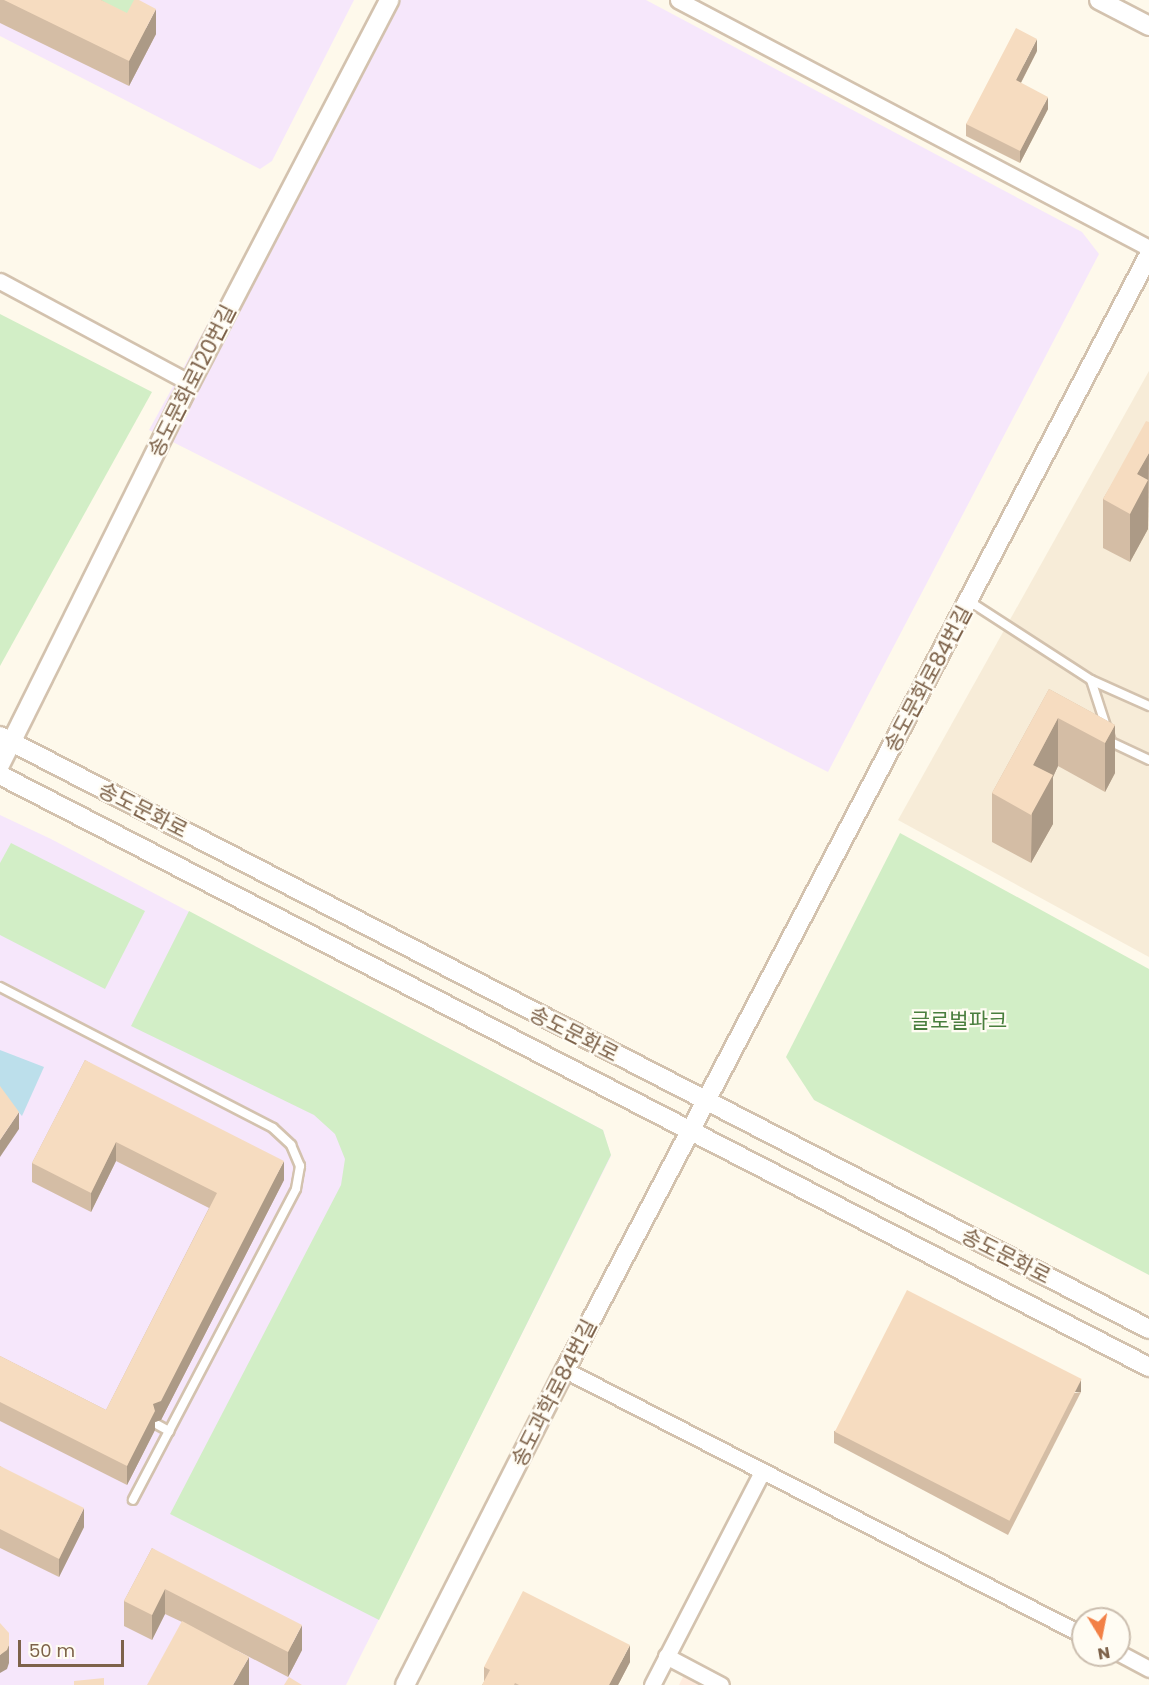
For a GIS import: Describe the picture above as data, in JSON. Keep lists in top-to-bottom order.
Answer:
{
  "streets": {
    "street": [
      "송도문화로120번길",
      "송도문화로84번길",
      "송도문화로",
      "송도과학로84번길"
    ]
  },
  "crossings": [
    ["송도문화로120번길", "송도문화로"],
    ["송도문화로84번길", "송도문화로"],
    ["송도문화로84번길", "송도과학로84번길"],
    ["송도문화로", "송도과학로84번길"]
  ],
  "parks": ["글로벌파크"],
  "scale_bar": "50 m",
  "north": "bottom"
}
